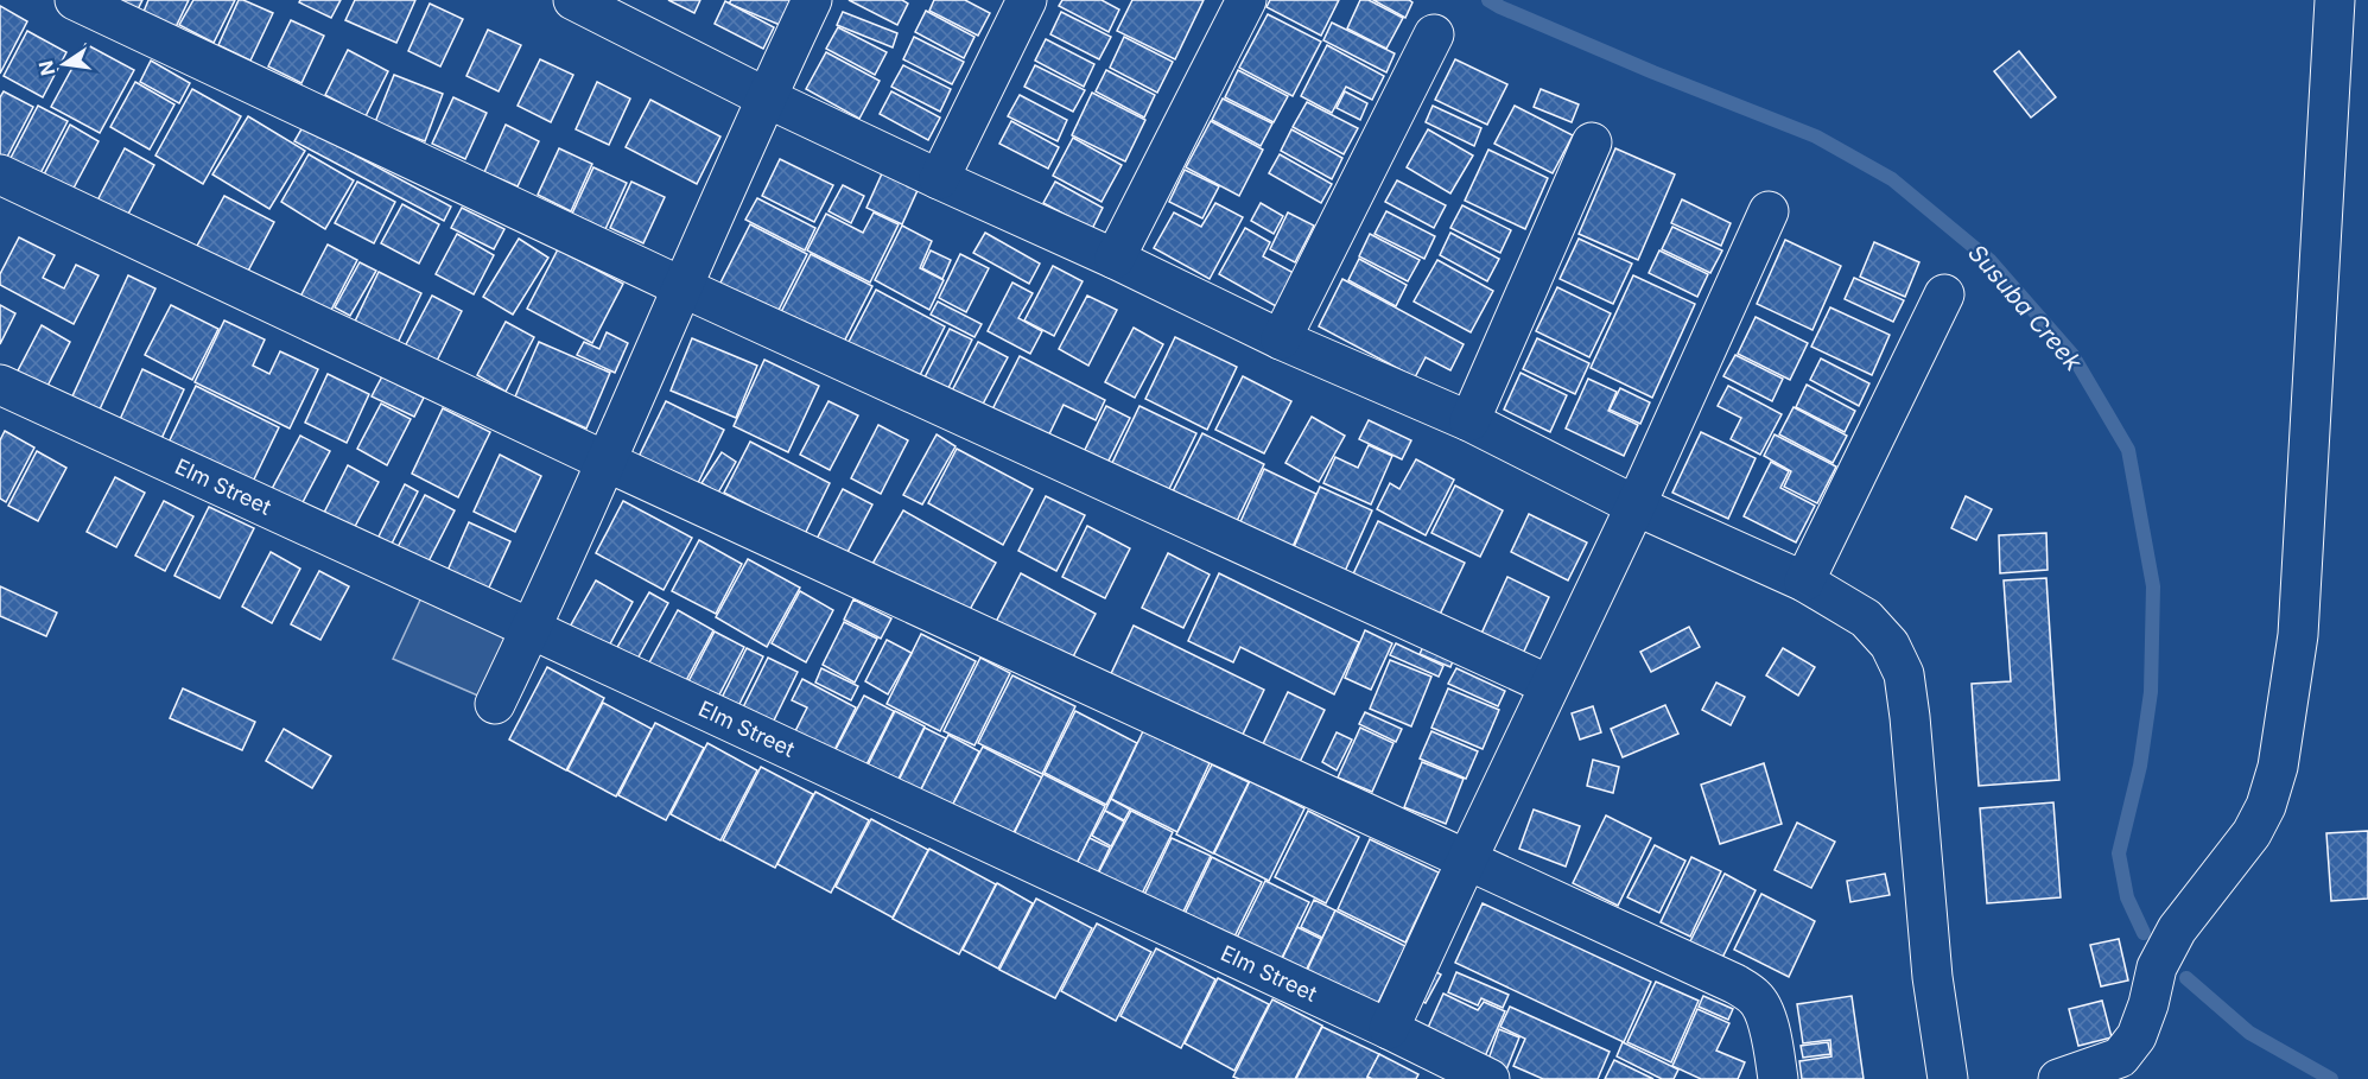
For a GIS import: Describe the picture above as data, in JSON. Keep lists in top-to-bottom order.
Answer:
{
  "streets": {
    "street": ["Elm Street"]
  },
  "water": ["Susuba Creek"],
  "north": "left"
}
